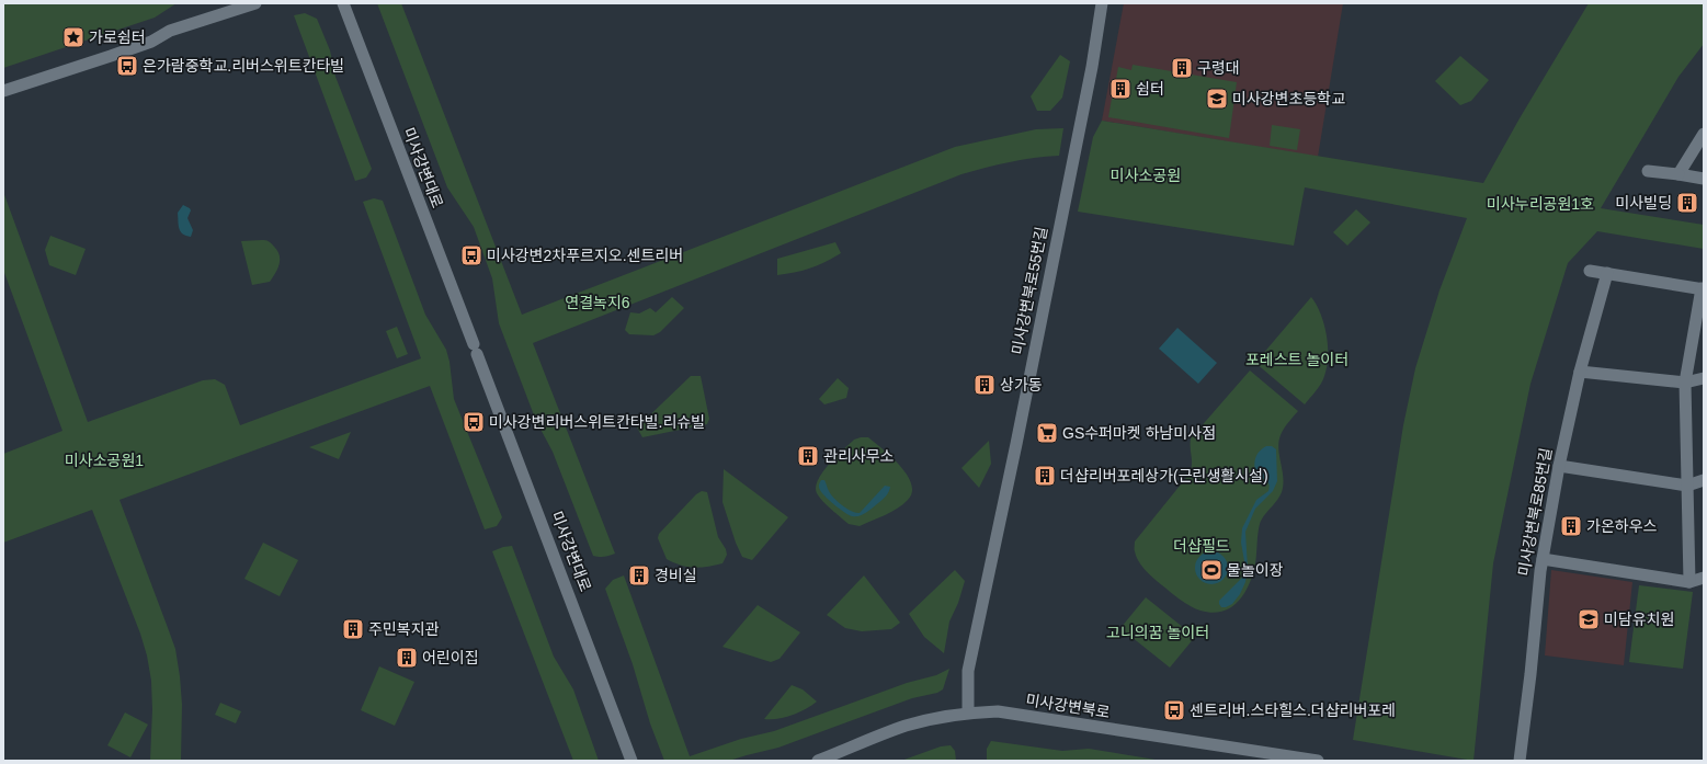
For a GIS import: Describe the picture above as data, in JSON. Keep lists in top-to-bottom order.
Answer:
{
  "streets": {
    "street": [
      "미사강변대로",
      "미사강변북로55번길",
      "미사강변북로85번길",
      "미사강변북로"
    ]
  },
  "crossings": [
    ["미사강변북로55번길", "미사강변북로"]
  ],
  "parks": [
    "미사소공원",
    "미사누리공원1호",
    "연결녹지6",
    "포레스트 놀이터",
    "미사소공원1",
    "더샵필드",
    "고니의꿈 놀이터"
  ],
  "places": {
    "place": ["가로쉼터"],
    "bus stop": [
      "은가람중학교.리버스위트칸타빌",
      "미사강변2차푸르지오.센트리버",
      "미사강변리버스위트칸타빌.리슈빌",
      "센트리버.스타힐스.더샵리버포레"
    ],
    "building": [
      "구령대",
      "쉼터",
      "미사빌딩",
      "상가동",
      "관리사무소",
      "더샵리버포레상가(근린생활시설)",
      "가온하우스",
      "경비실",
      "주민복지관",
      "어린이집"
    ],
    "school or university": ["미사강변초등학교", "미담유치원"],
    "supermarket": ["GS수퍼마켓 하남미사점"],
    "sports": ["물놀이장"]
  }
}
